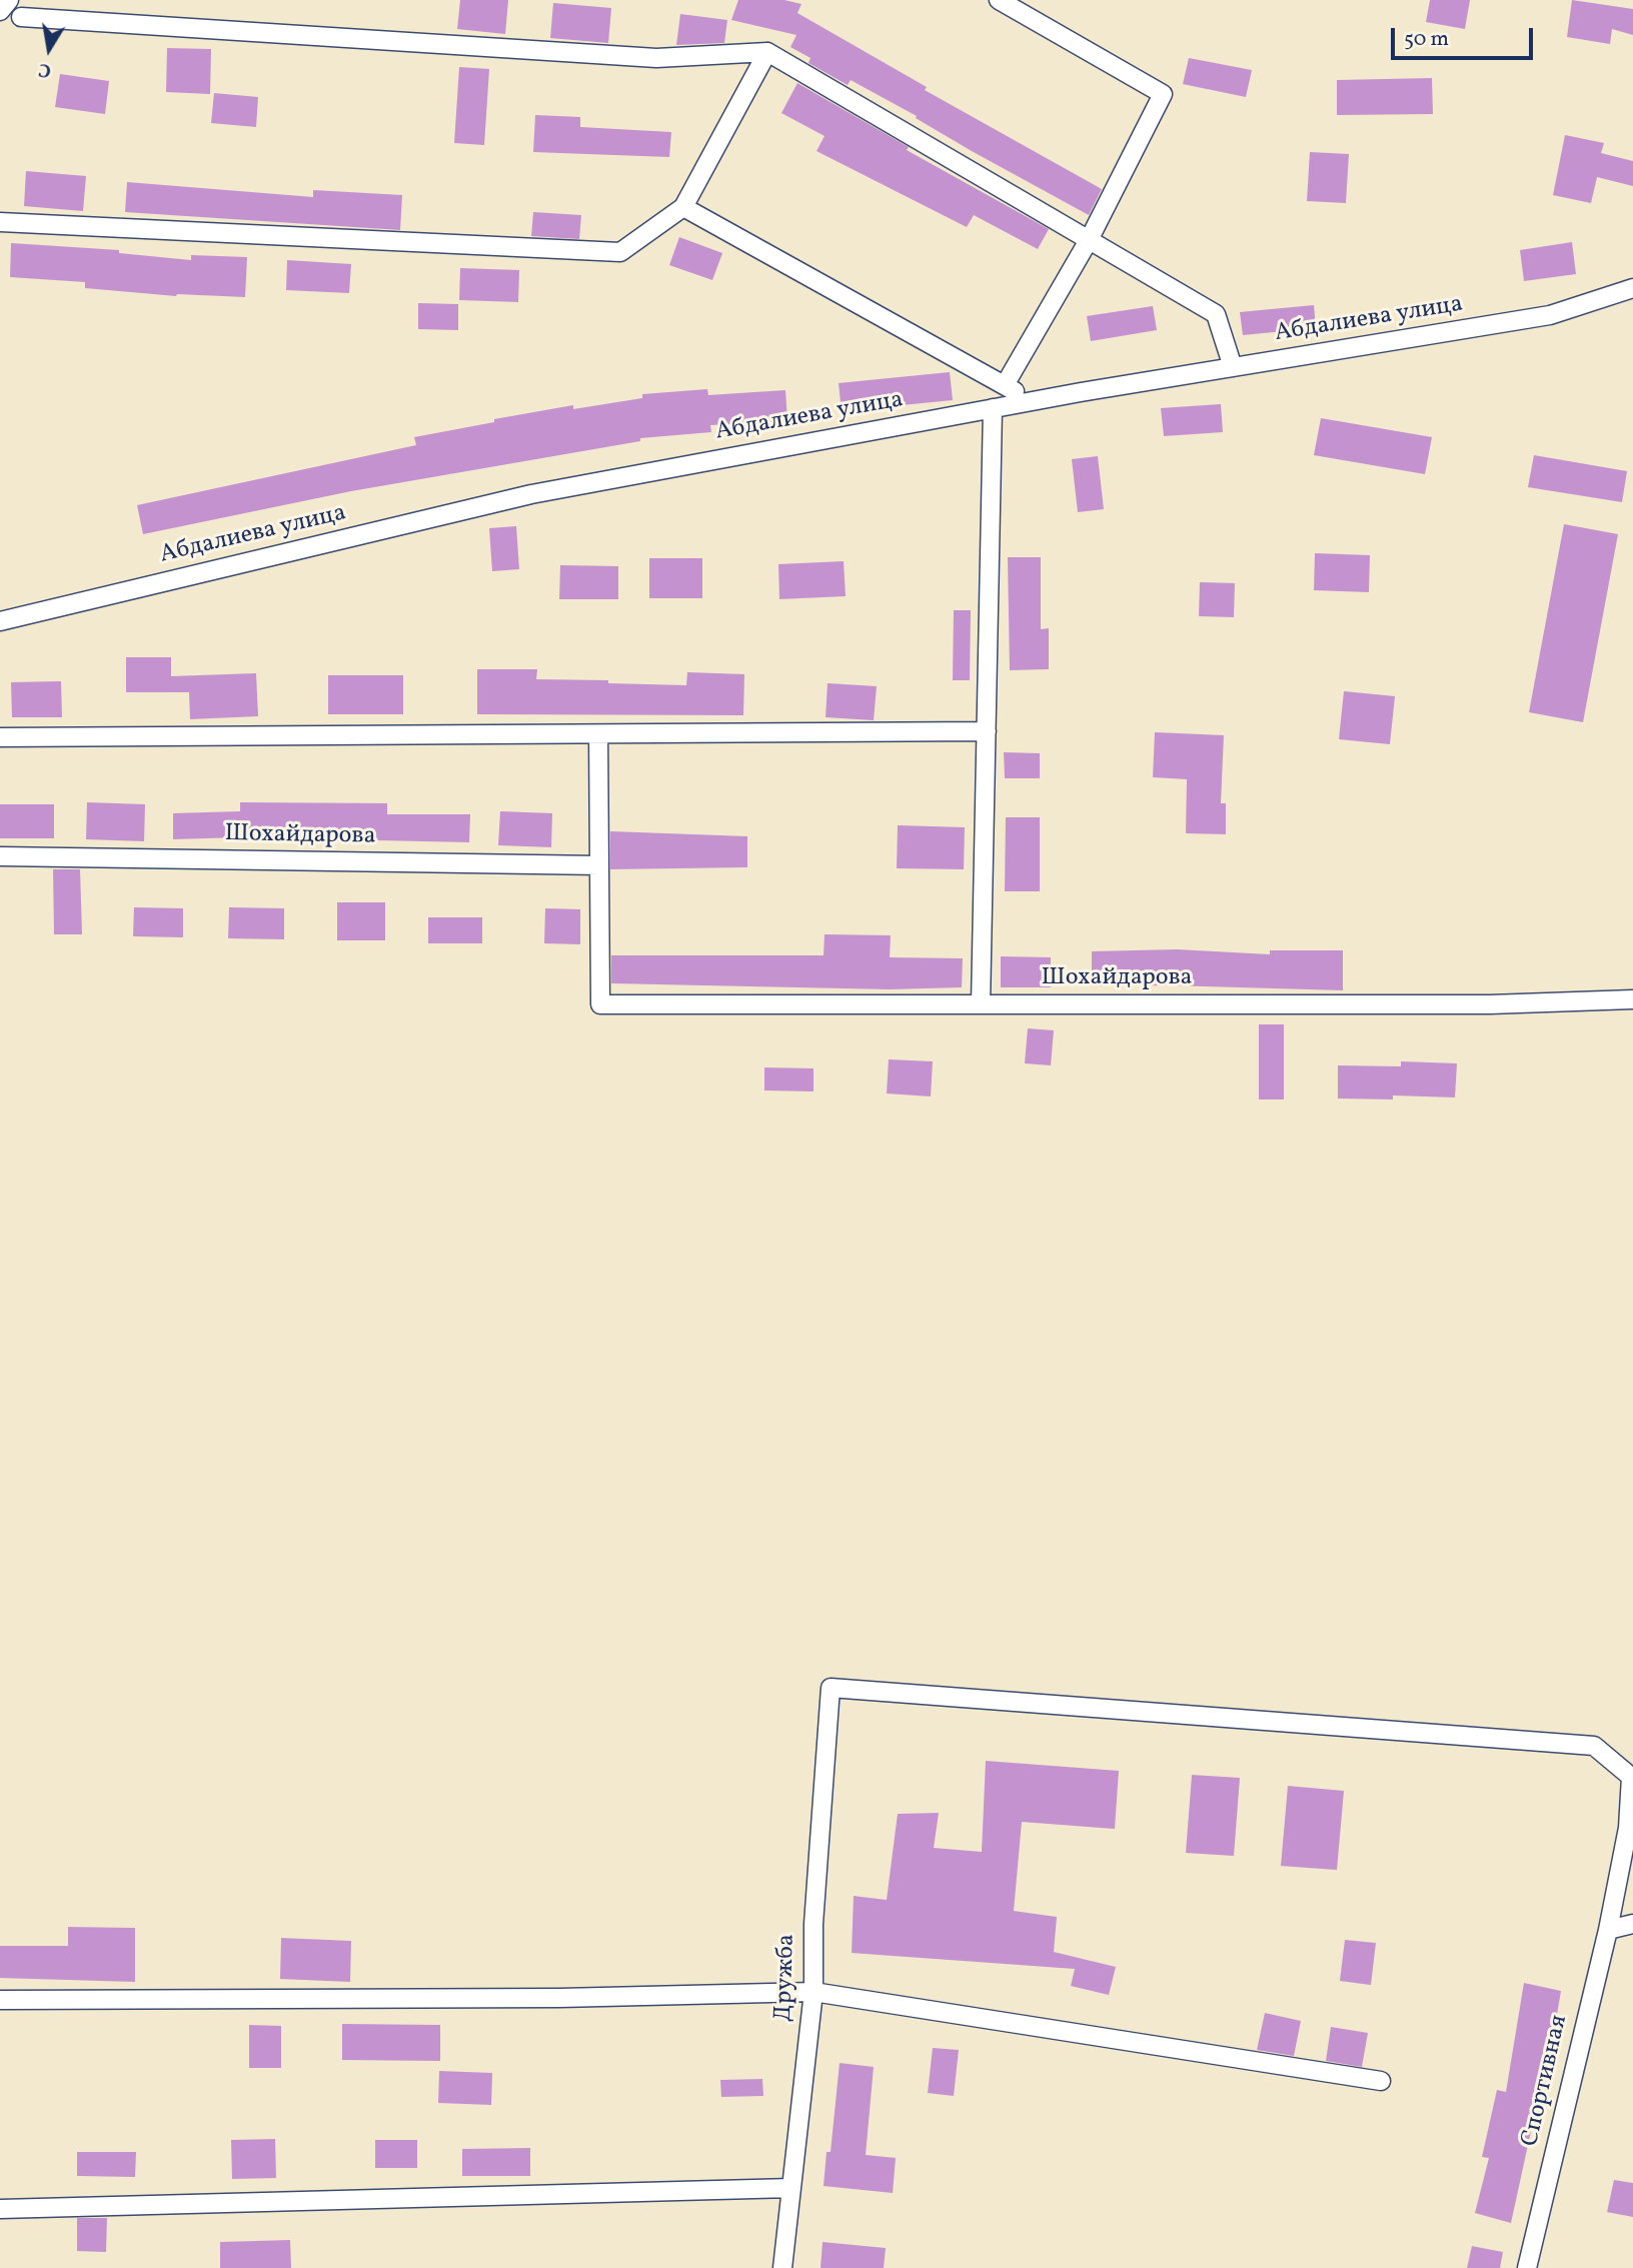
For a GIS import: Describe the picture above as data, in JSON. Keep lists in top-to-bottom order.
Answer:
{
  "streets": {
    "street": [
      "Абдалиева улица",
      "Шохайдарова",
      "Дружба",
      "Спортивная"
    ]
  },
  "crossings": [
    ["Дружба", "Спортивная"]
  ],
  "scale_bar": "50 m",
  "north": "bottom"
}
